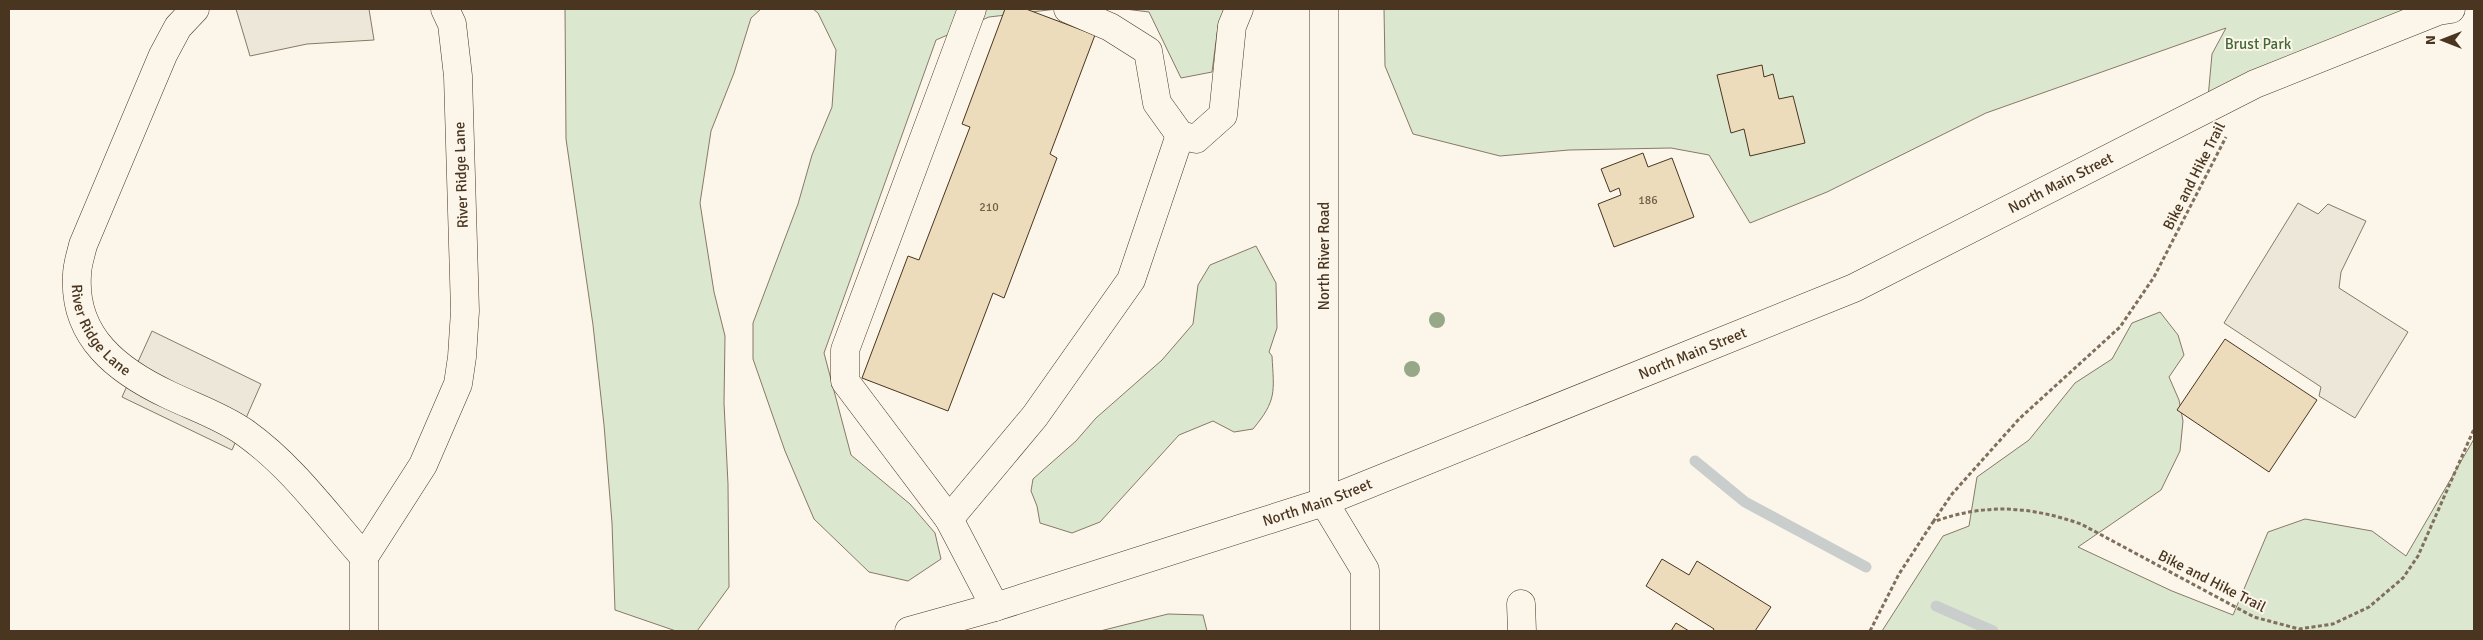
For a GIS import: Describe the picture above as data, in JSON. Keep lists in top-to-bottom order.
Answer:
{
  "streets": {
    "street": ["River Ridge Lane", "North Main Street", "North River Road"],
    "path": ["Bike and Hike Trail"]
  },
  "crossings": [
    ["North Main Street", "North River Road"]
  ],
  "parks": ["Brust Park"],
  "house_numbers": ["186", "210"],
  "north": "left"
}
